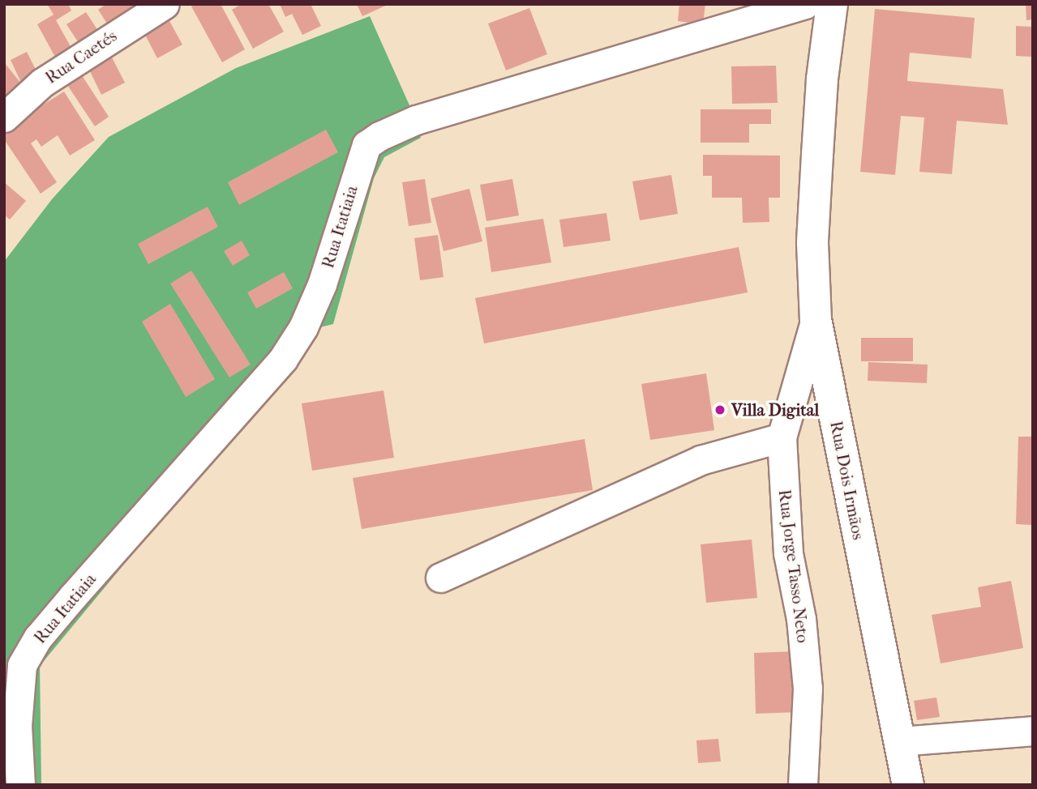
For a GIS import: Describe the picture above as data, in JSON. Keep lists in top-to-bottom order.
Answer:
{
  "streets": {
    "main road": ["Rua Dois Irmãos"],
    "street": ["Rua Caetés", "Rua Itatiaia", "Rua Jorge Tasso Neto"]
  },
  "crossings": [
    ["Rua Dois Irmãos", "Rua Jorge Tasso Neto"]
  ],
  "places": ["Villa Digital"]
}
